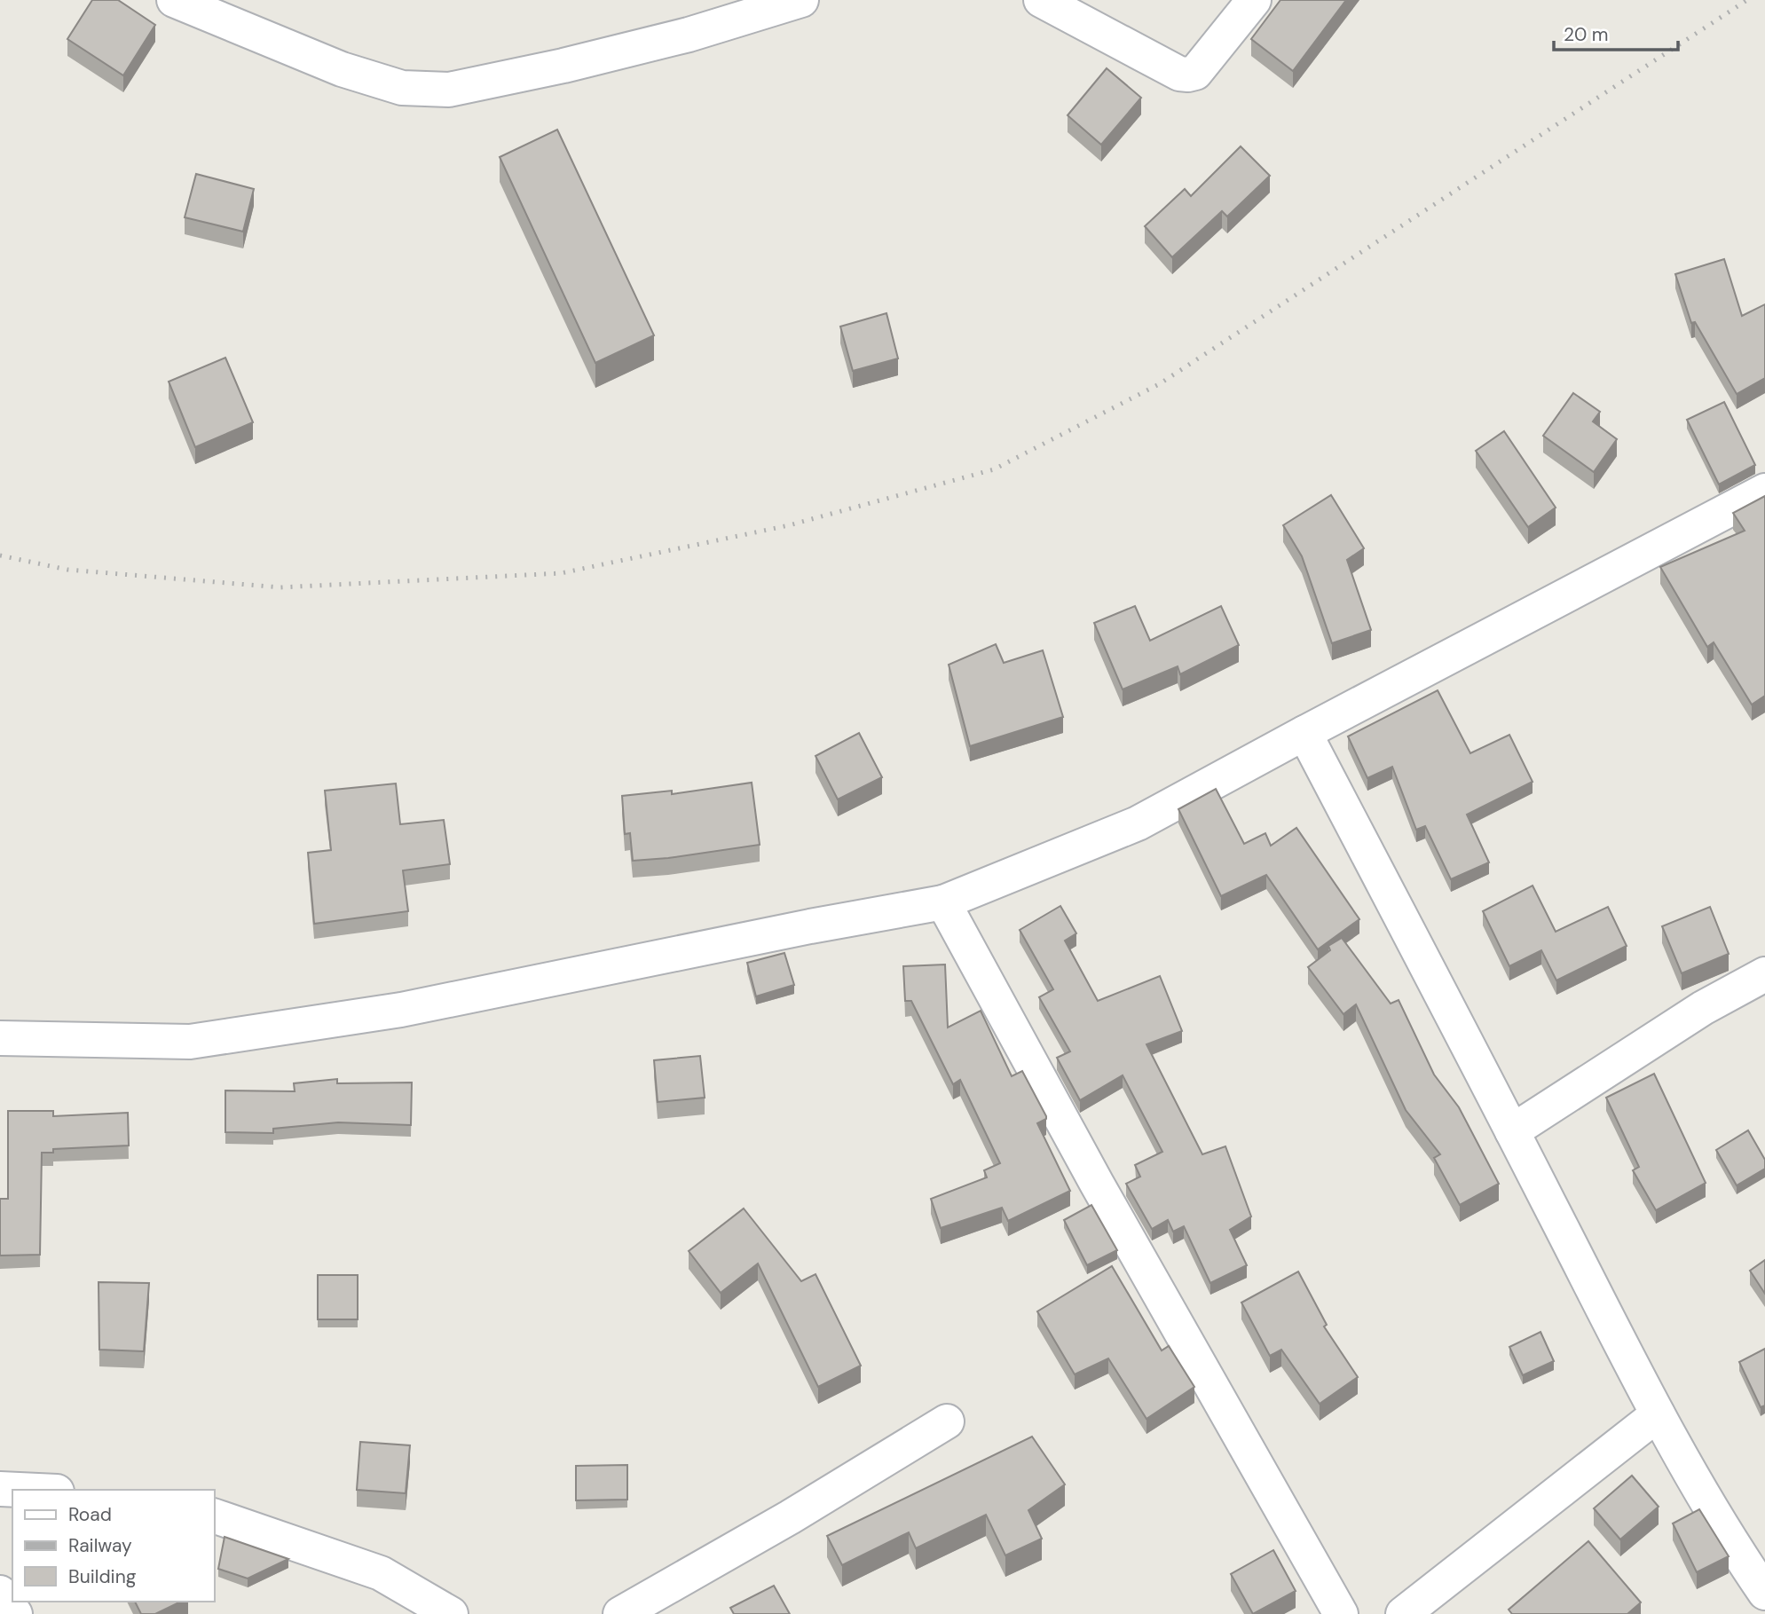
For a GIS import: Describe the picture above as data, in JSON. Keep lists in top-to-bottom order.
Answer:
{
  "legend": ["Road", "Railway", "Building"],
  "scale_bar": "20 m"
}
